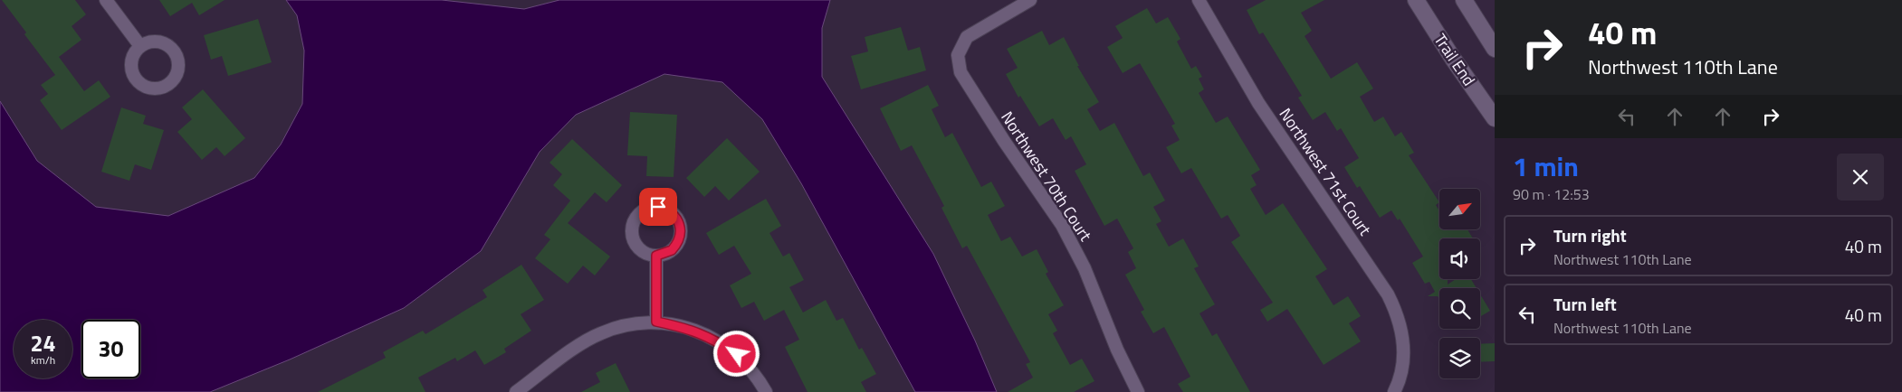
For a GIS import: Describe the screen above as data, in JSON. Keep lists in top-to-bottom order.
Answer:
{
  "streets": {
    "street": ["Trail End", "Northwest 71st Court", "Northwest 70th Court"]
  },
  "north": "top right",
  "page": {
    "turn": ["40 m", "Northwest 110th Lane"],
    "heading": ["1 min", "90 m · 12:53"],
    "list": [
      {
        "name": "Turn right",
        "note": "Northwest 110th Lane",
        "value": "40 m"
      },
      {
        "name": "Turn left",
        "note": "Northwest 110th Lane",
        "value": "40 m"
      }
    ],
    "speed": "24 km/h",
    "limit": "30"
  }
}
